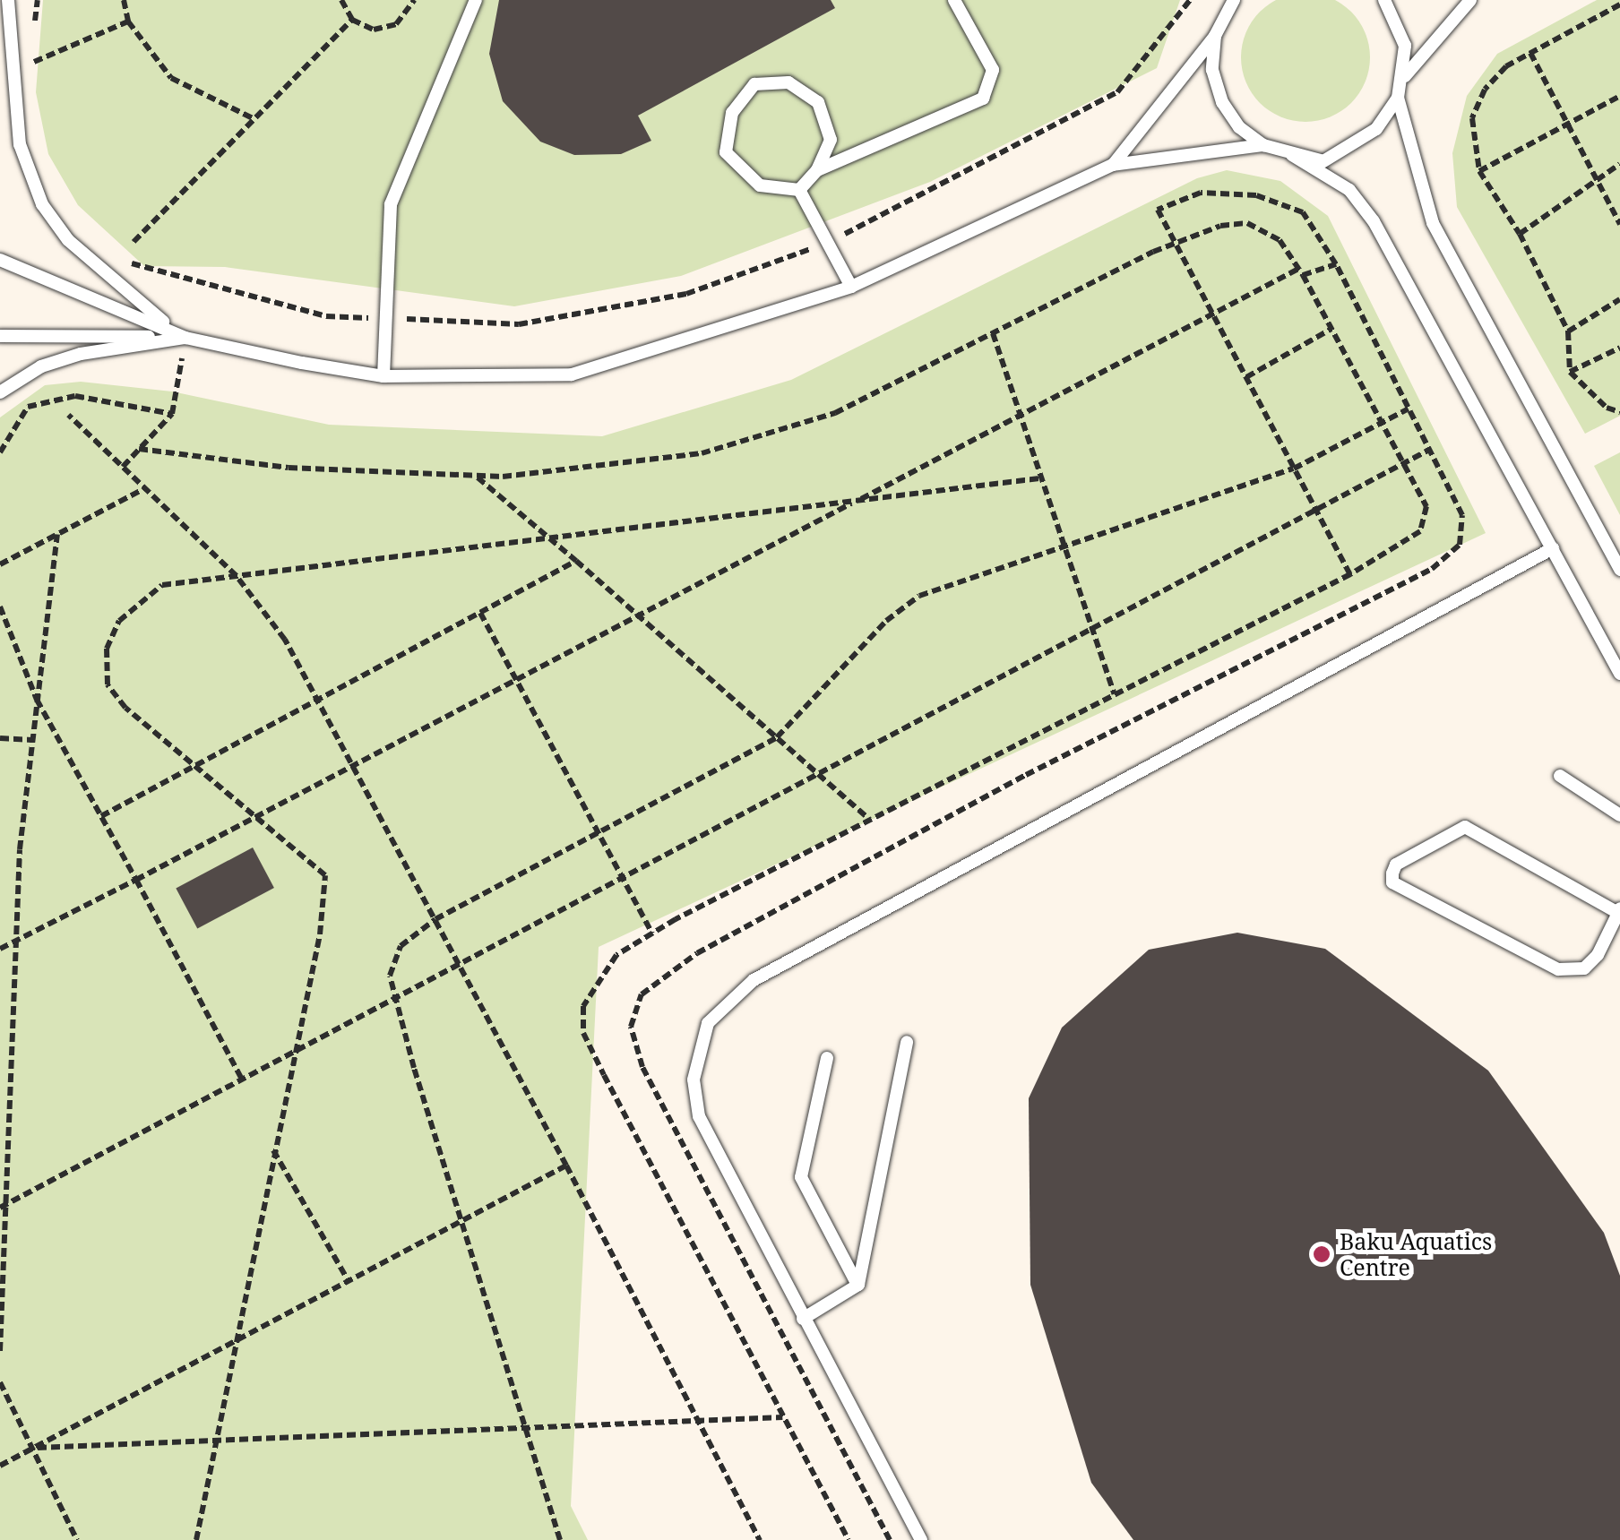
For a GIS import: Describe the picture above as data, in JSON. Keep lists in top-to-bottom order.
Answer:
{
  "places": ["Baku Aquatics Centre"]
}
